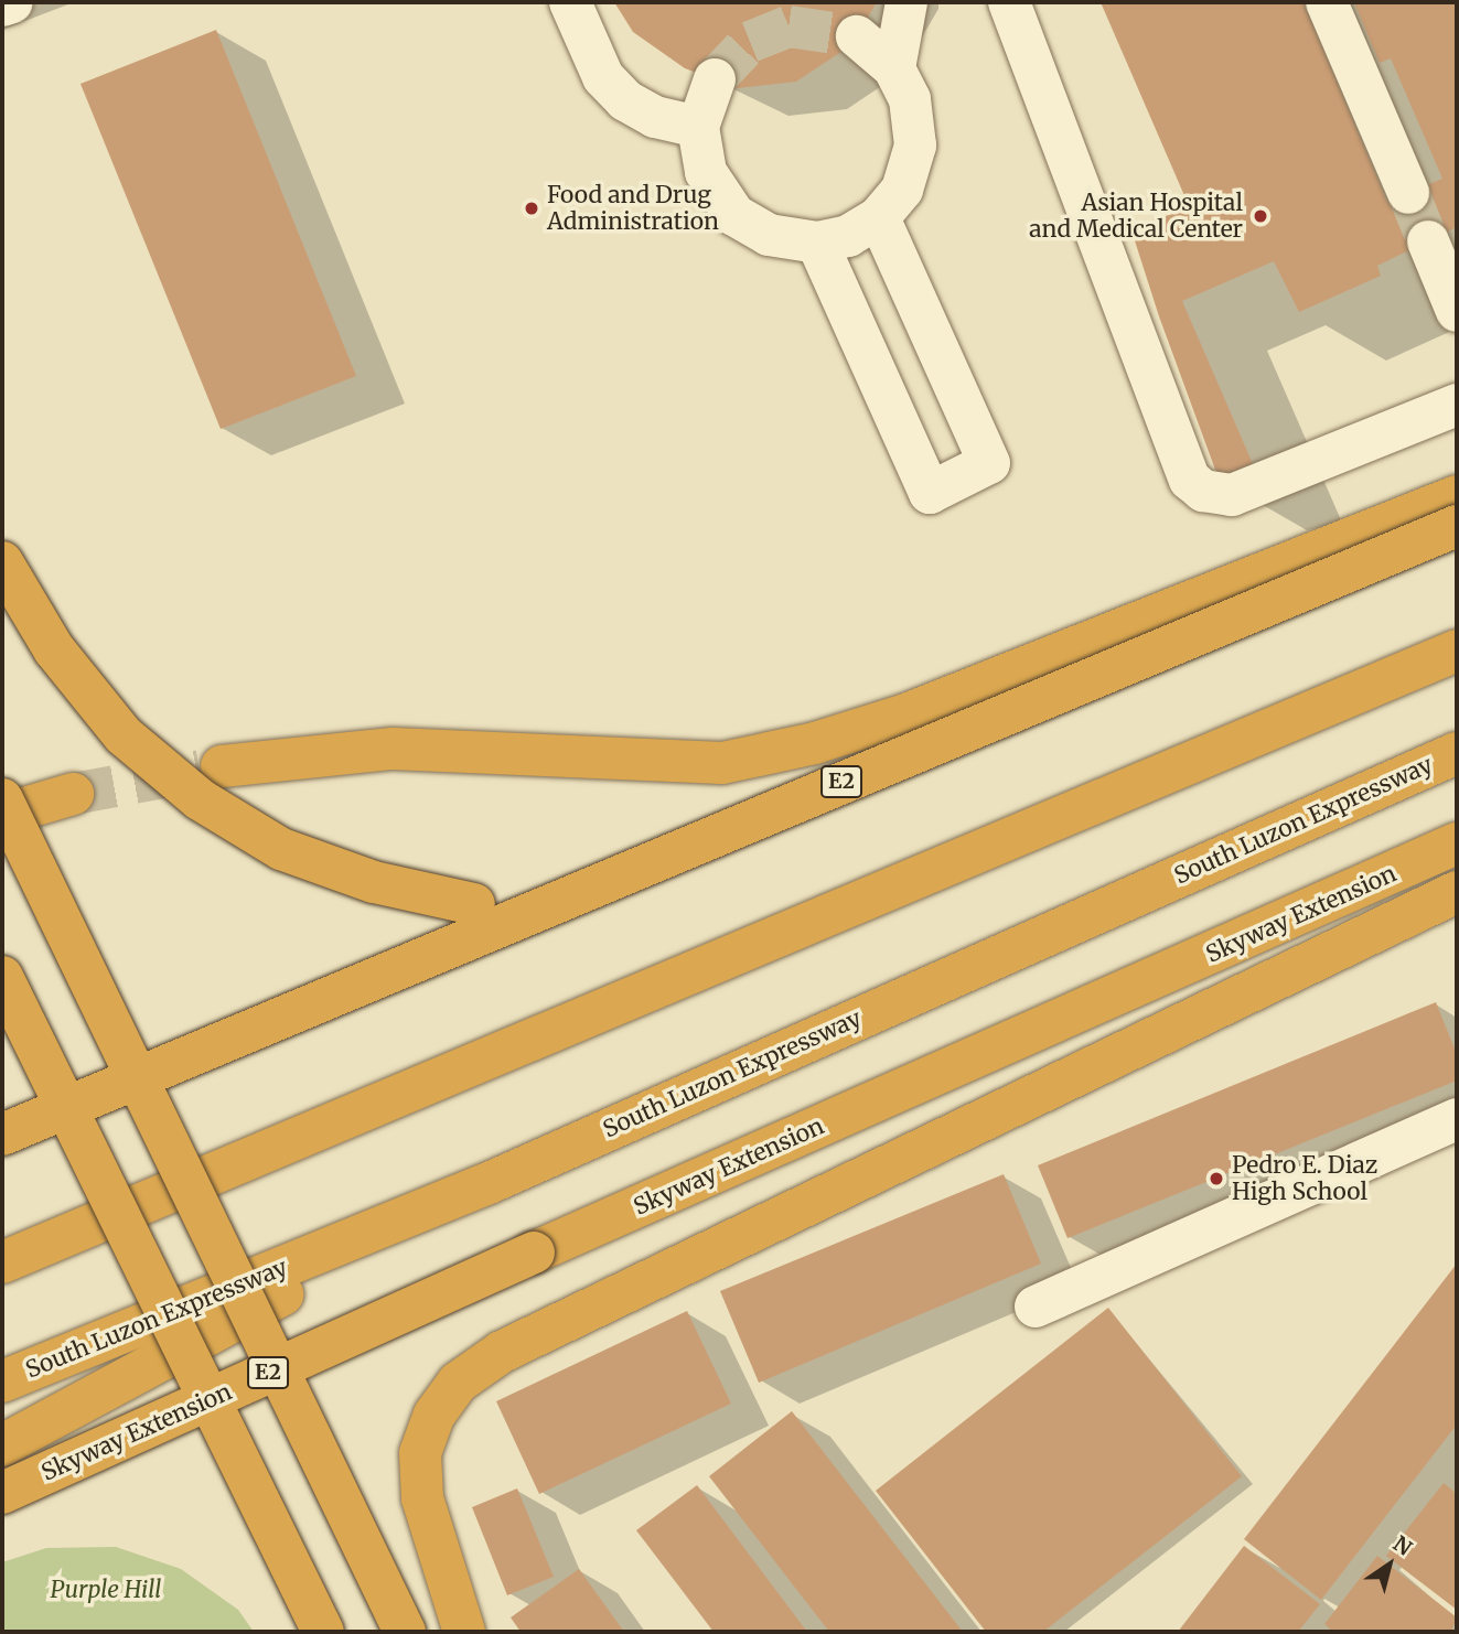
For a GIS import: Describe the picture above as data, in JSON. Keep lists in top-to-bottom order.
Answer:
{
  "streets": {
    "highway": ["E2", "South Luzon Expressway", "Skyway Extension"]
  },
  "parks": ["Purple Hill"],
  "places": ["Food and Drug Administration", "Asian Hospital and Medical Center", "Pedro E. Diaz High School"],
  "north": "top right"
}
